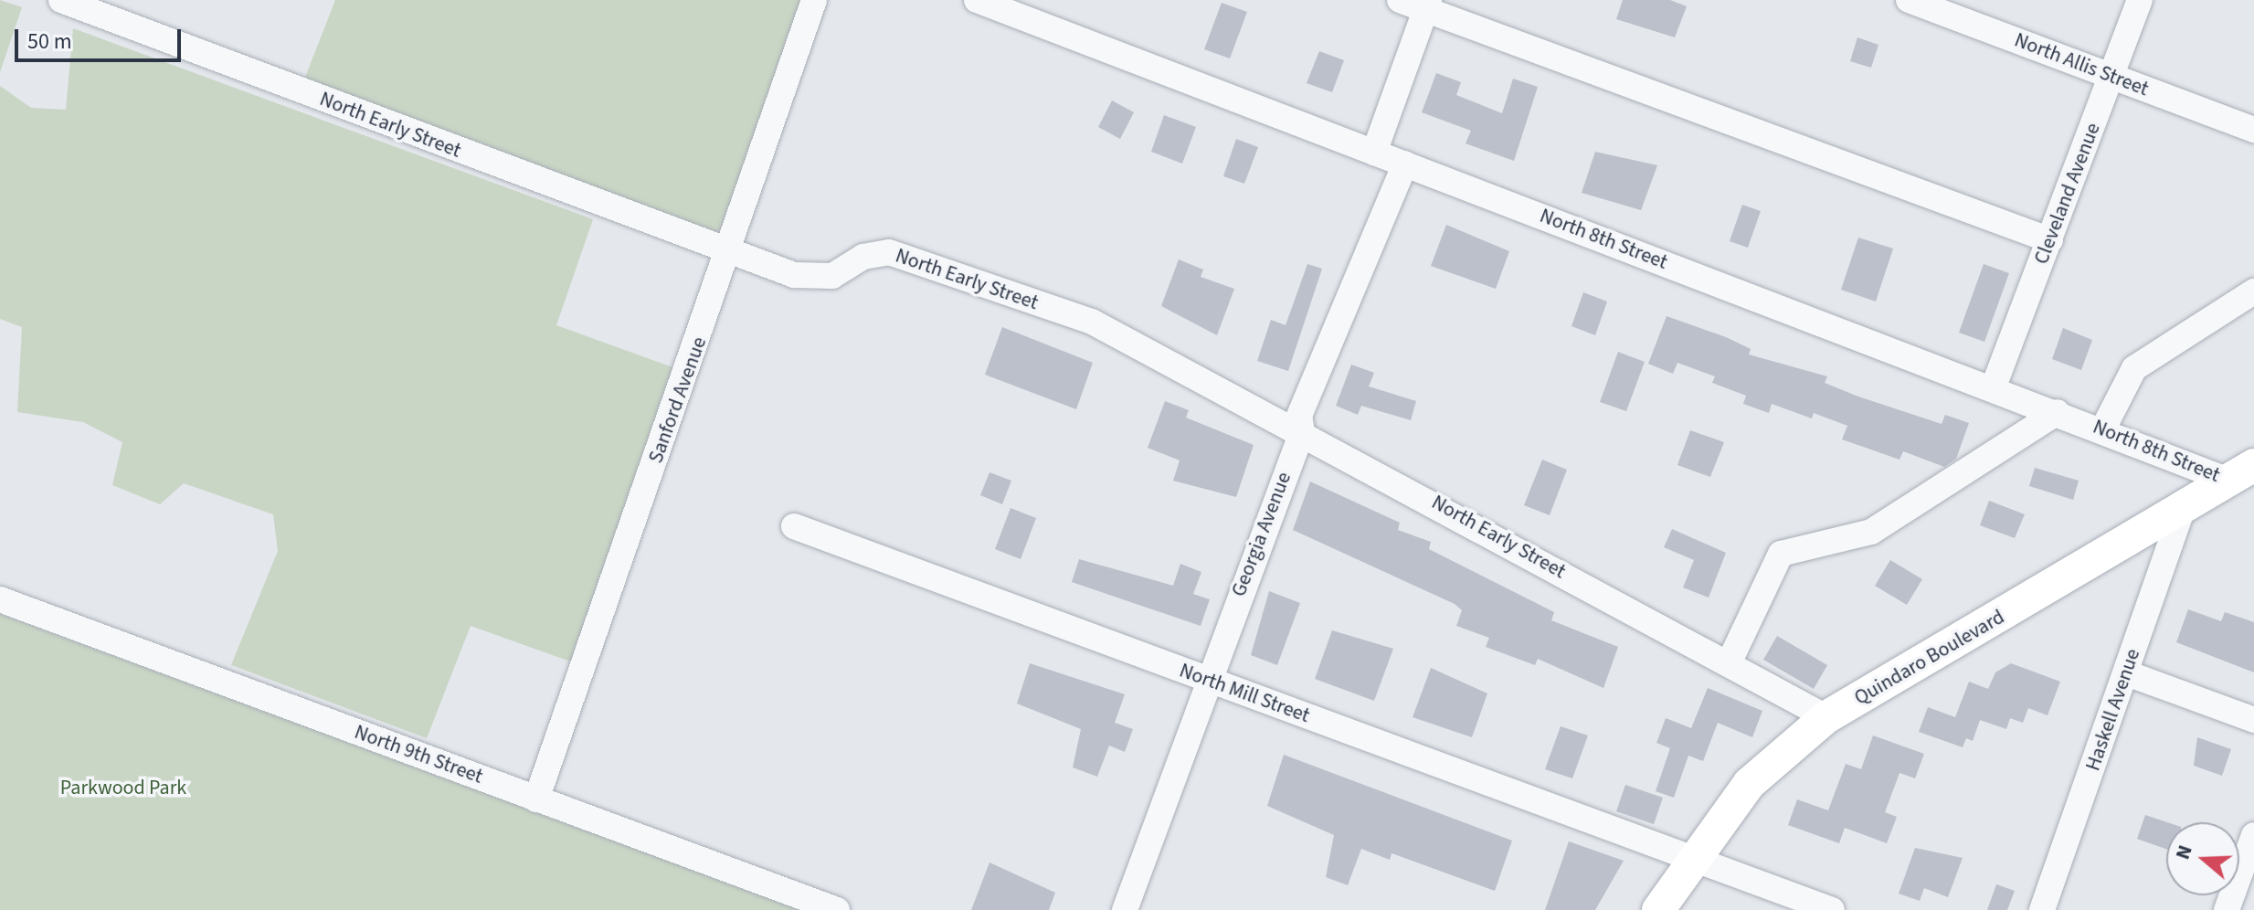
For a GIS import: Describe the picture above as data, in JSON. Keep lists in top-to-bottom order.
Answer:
{
  "streets": {
    "main road": ["Quindaro Boulevard"],
    "street": [
      "North Allis Street",
      "North Early Street",
      "Cleveland Avenue",
      "North 8th Street",
      "Sanford Avenue",
      "Georgia Avenue",
      "North Mill Street",
      "Haskell Avenue",
      "North 9th Street"
    ]
  },
  "crossings": [
    ["North Allis Street", "Cleveland Avenue"],
    ["North Early Street", "Sanford Avenue"],
    ["North Early Street", "Georgia Avenue"],
    ["North Early Street", "Quindaro Boulevard"],
    ["Cleveland Avenue", "North 8th Street"],
    ["North 8th Street", "Georgia Avenue"],
    ["North 8th Street", "Quindaro Boulevard"],
    ["Sanford Avenue", "North 9th Street"],
    ["Georgia Avenue", "North Mill Street"],
    ["Quindaro Boulevard", "North Mill Street"],
    ["Quindaro Boulevard", "Haskell Avenue"]
  ],
  "parks": ["Parkwood Park"],
  "scale_bar": "50 m",
  "north": "left"
}
